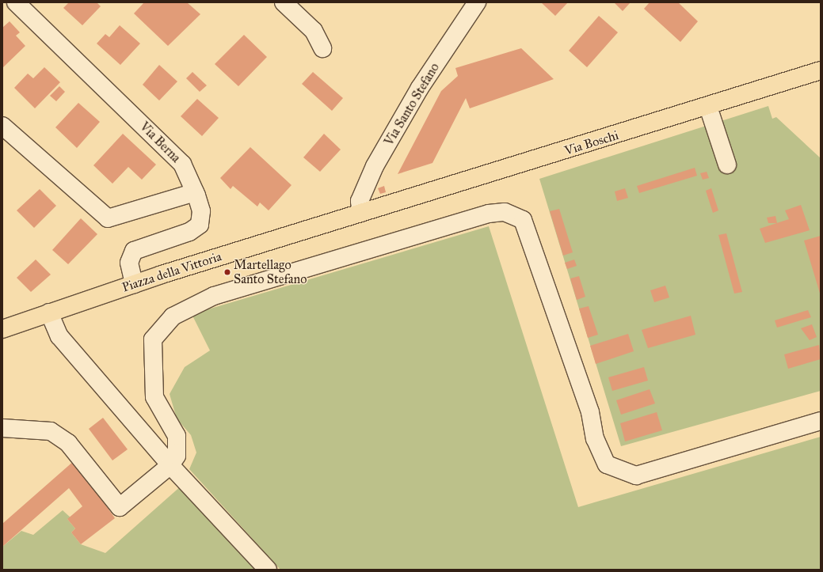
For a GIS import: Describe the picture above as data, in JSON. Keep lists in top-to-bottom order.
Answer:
{
  "streets": {
    "main road": ["Via Boschi", "Piazza della Vittoria"],
    "street": ["Via Santo Stefano", "Via Berna"]
  },
  "crossings": [
    ["Via Santo Stefano", "Via Boschi"],
    ["Via Santo Stefano", "Piazza della Vittoria"],
    ["Via Berna", "Piazza della Vittoria"],
    ["Via Boschi", "Piazza della Vittoria"]
  ],
  "places": ["Martellago Santo Stefano"]
}
